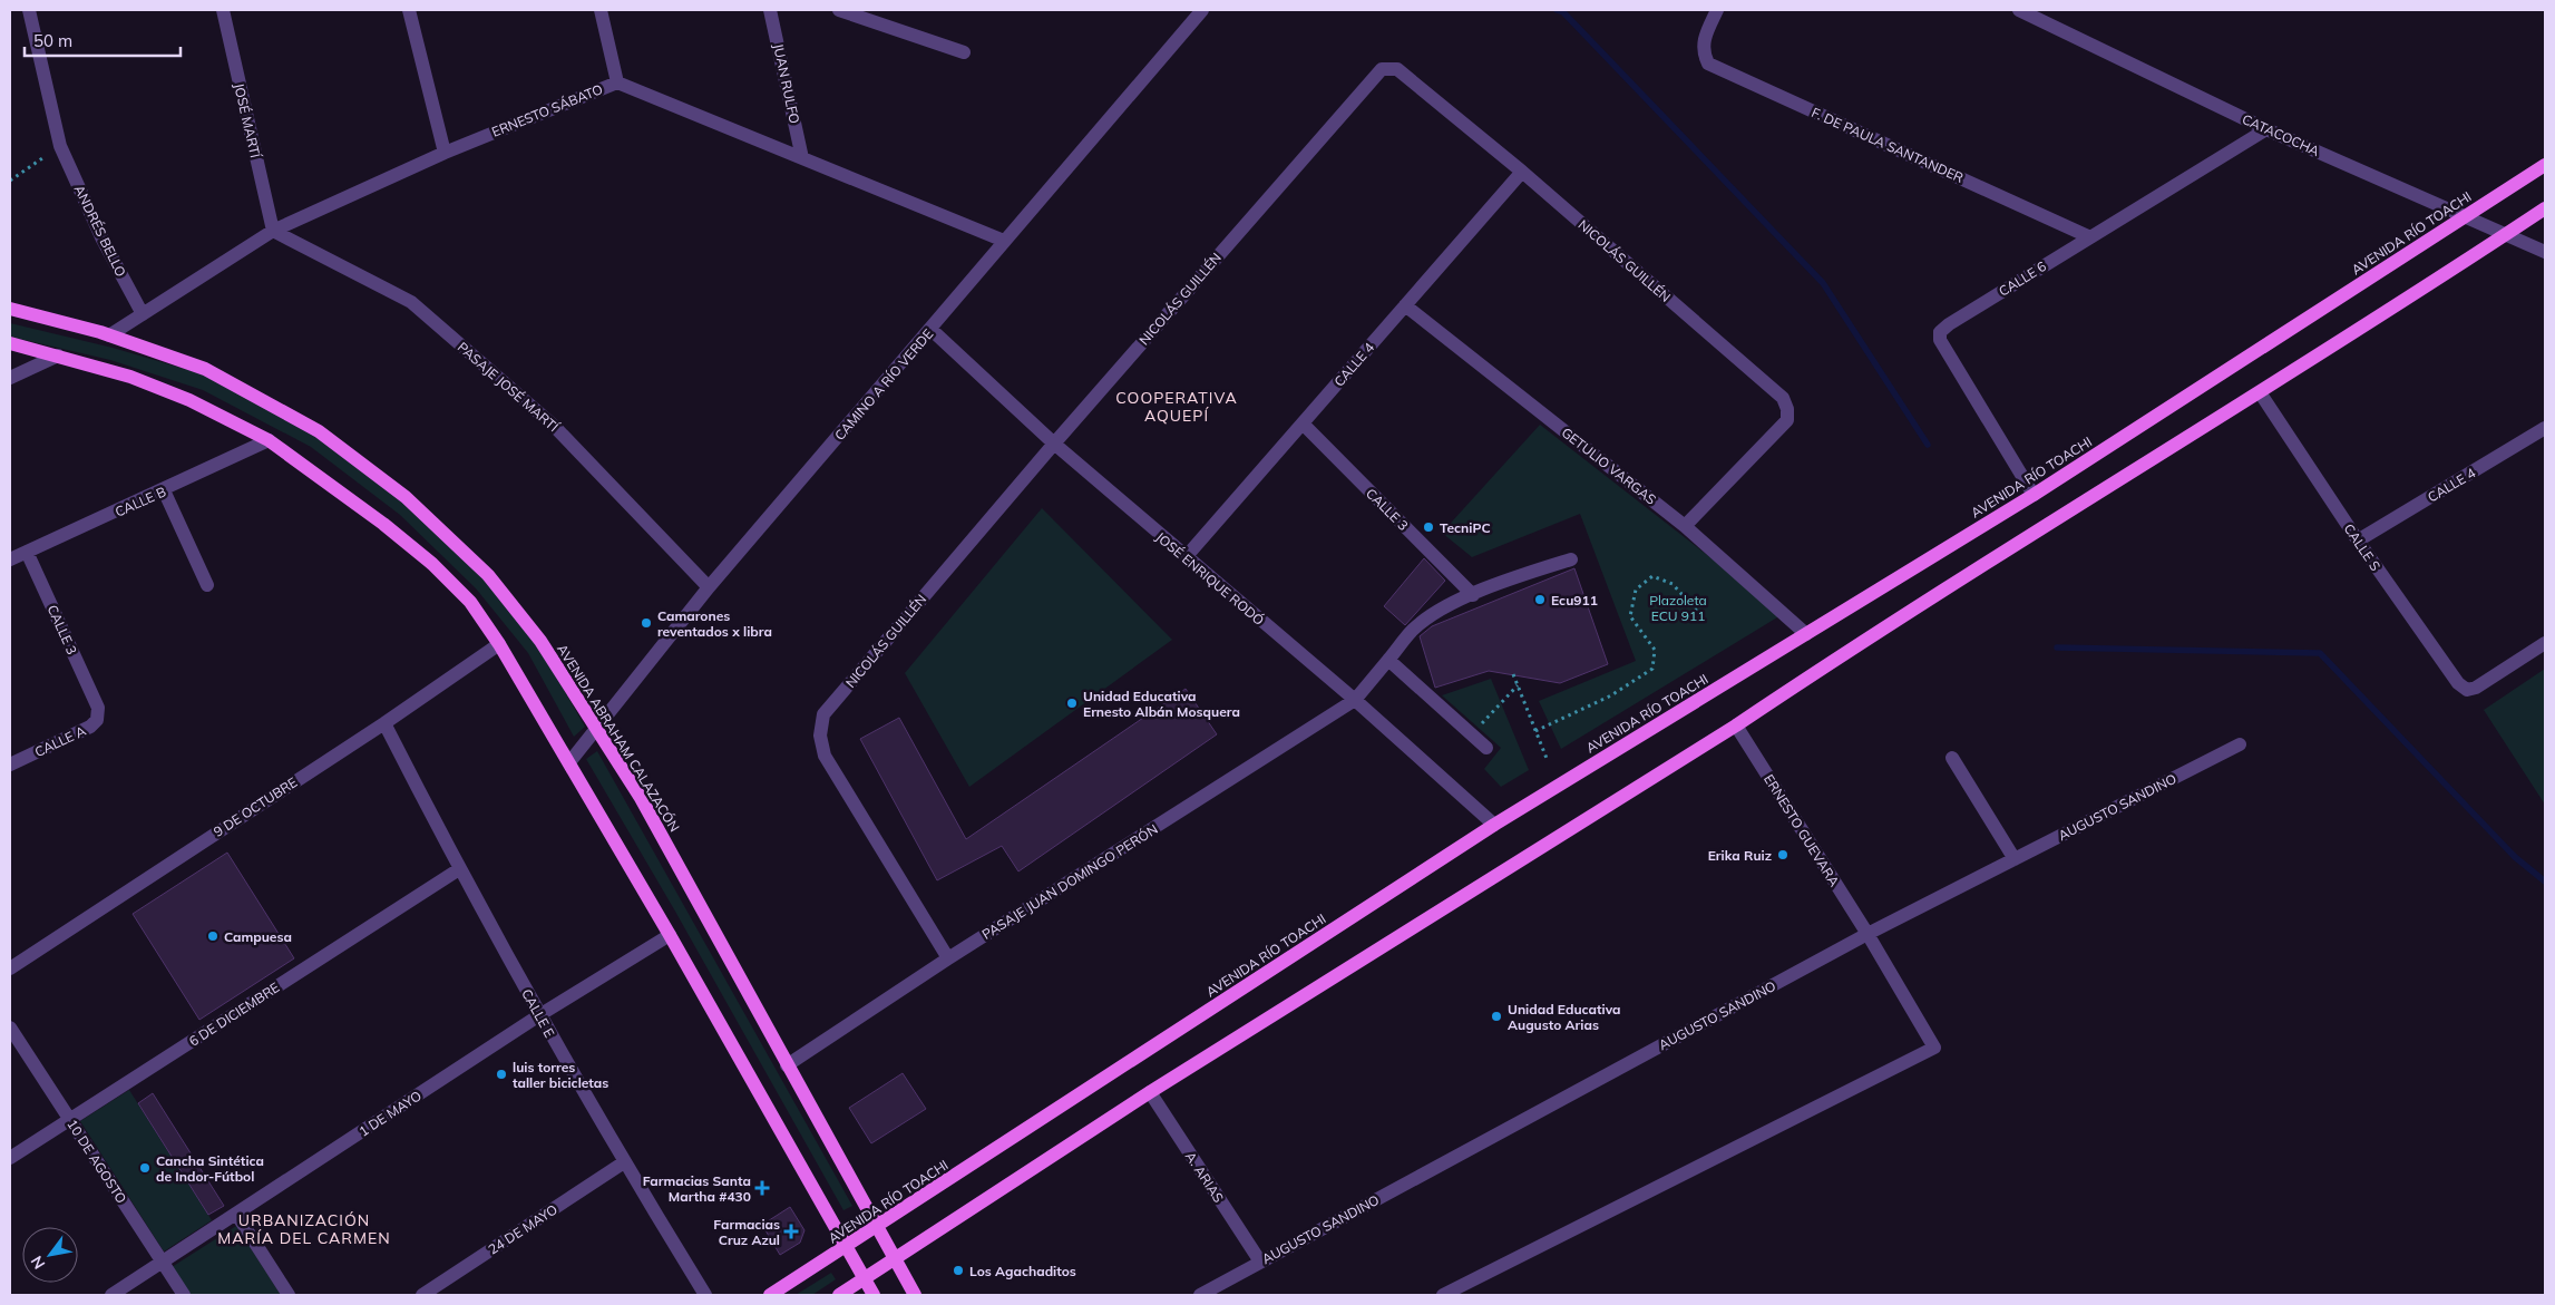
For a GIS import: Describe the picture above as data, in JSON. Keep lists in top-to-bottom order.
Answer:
{
  "streets": {
    "main road": ["AVENIDA RÍO TOACHI", "AVENIDA ABRAHAM CALAZACÓN"],
    "street": [
      "JUAN RULFO",
      "ERNESTO SÁBATO",
      "JOSÉ MARTÍ",
      "CATACOCHA",
      "F. DE PAULA SANTANDER",
      "ANDRÉS BELLO",
      "NICOLÁS GUILLÉN",
      "CALLE 6",
      "CALLE 4",
      "CAMINO A RÍO VERDE",
      "PASAJE JOSÉ MARTÍ",
      "GETULIO VARGAS",
      "CALLE B",
      "CALLE 3",
      "CALLE S",
      "JOSÉ ENRIQUE RODÓ",
      "CALLE A",
      "9 DE OCTUBRE",
      "AUGUSTO SANDINO",
      "ERNESTO GUEVARA",
      "PASAJE JUAN DOMINGO PERÓN",
      "CALLE E",
      "6 DE DICIEMBRE",
      "1 DE MAYO",
      "10 DE AGOSTO",
      "A. ARIAS",
      "24 DE MAYO"
    ]
  },
  "crossings": [
    ["JUAN RULFO", "ERNESTO SÁBATO"],
    ["ERNESTO SÁBATO", "JOSÉ MARTÍ"],
    ["ERNESTO SÁBATO", "ANDRÉS BELLO"],
    ["ERNESTO SÁBATO", "CAMINO A RÍO VERDE"],
    ["ERNESTO SÁBATO", "PASAJE JOSÉ MARTÍ"],
    ["ERNESTO SÁBATO", "AVENIDA ABRAHAM CALAZACÓN"],
    ["JOSÉ MARTÍ", "PASAJE JOSÉ MARTÍ"],
    ["CATACOCHA", "AVENIDA RÍO TOACHI"],
    ["CATACOCHA", "CALLE 6"],
    ["F. DE PAULA SANTANDER", "CALLE 6"],
    ["AVENIDA RÍO TOACHI", "CALLE 6"],
    ["AVENIDA RÍO TOACHI", "GETULIO VARGAS"],
    ["AVENIDA RÍO TOACHI", "JOSÉ ENRIQUE RODÓ"],
    ["AVENIDA RÍO TOACHI", "AVENIDA ABRAHAM CALAZACÓN"],
    ["NICOLÁS GUILLÉN", "CALLE 4"],
    ["NICOLÁS GUILLÉN", "GETULIO VARGAS"],
    ["NICOLÁS GUILLÉN", "JOSÉ ENRIQUE RODÓ"],
    ["NICOLÁS GUILLÉN", "PASAJE JUAN DOMINGO PERÓN"],
    ["CALLE 4", "GETULIO VARGAS"],
    ["CALLE 4", "CALLE 3"],
    ["CALLE 4", "CALLE S"],
    ["CALLE 4", "JOSÉ ENRIQUE RODÓ"],
    ["CAMINO A RÍO VERDE", "PASAJE JOSÉ MARTÍ"],
    ["CAMINO A RÍO VERDE", "JOSÉ ENRIQUE RODÓ"],
    ["CAMINO A RÍO VERDE", "AVENIDA ABRAHAM CALAZACÓN"],
    ["CALLE B", "CALLE 3"],
    ["CALLE 3", "CALLE A"],
    ["CALLE 3", "PASAJE JUAN DOMINGO PERÓN"],
    ["JOSÉ ENRIQUE RODÓ", "PASAJE JUAN DOMINGO PERÓN"],
    ["AVENIDA ABRAHAM CALAZACÓN", "PASAJE JUAN DOMINGO PERÓN"],
    ["9 DE OCTUBRE", "CALLE E"],
    ["AUGUSTO SANDINO", "ERNESTO GUEVARA"],
    ["AUGUSTO SANDINO", "A. ARIAS"],
    ["CALLE E", "6 DE DICIEMBRE"],
    ["CALLE E", "1 DE MAYO"],
    ["CALLE E", "24 DE MAYO"],
    ["6 DE DICIEMBRE", "10 DE AGOSTO"],
    ["1 DE MAYO", "10 DE AGOSTO"]
  ],
  "districts": ["COOPERATIVA AQUEPÍ", "URBANIZACIÓN MARÍA DEL CARMEN"],
  "parks": ["Plazoleta ECU 911"],
  "places": {
    "other": [
      "TecniPC",
      "Ecu911",
      "Camarones reventados x libra",
      "Unidad Educativa Ernesto Albán Mosquera",
      "Erika Ruiz",
      "Campuesa",
      "Unidad Educativa Augusto Arias",
      "luis torres taller bicicletas",
      "Cancha Sintética de Indor-Fútbol",
      "Los Agachaditos"
    ],
    "health": ["Farmacias Santa Martha #430", "Farmacias Cruz Azul"]
  },
  "scale_bar": "50 m",
  "north": "bottom left"
}
